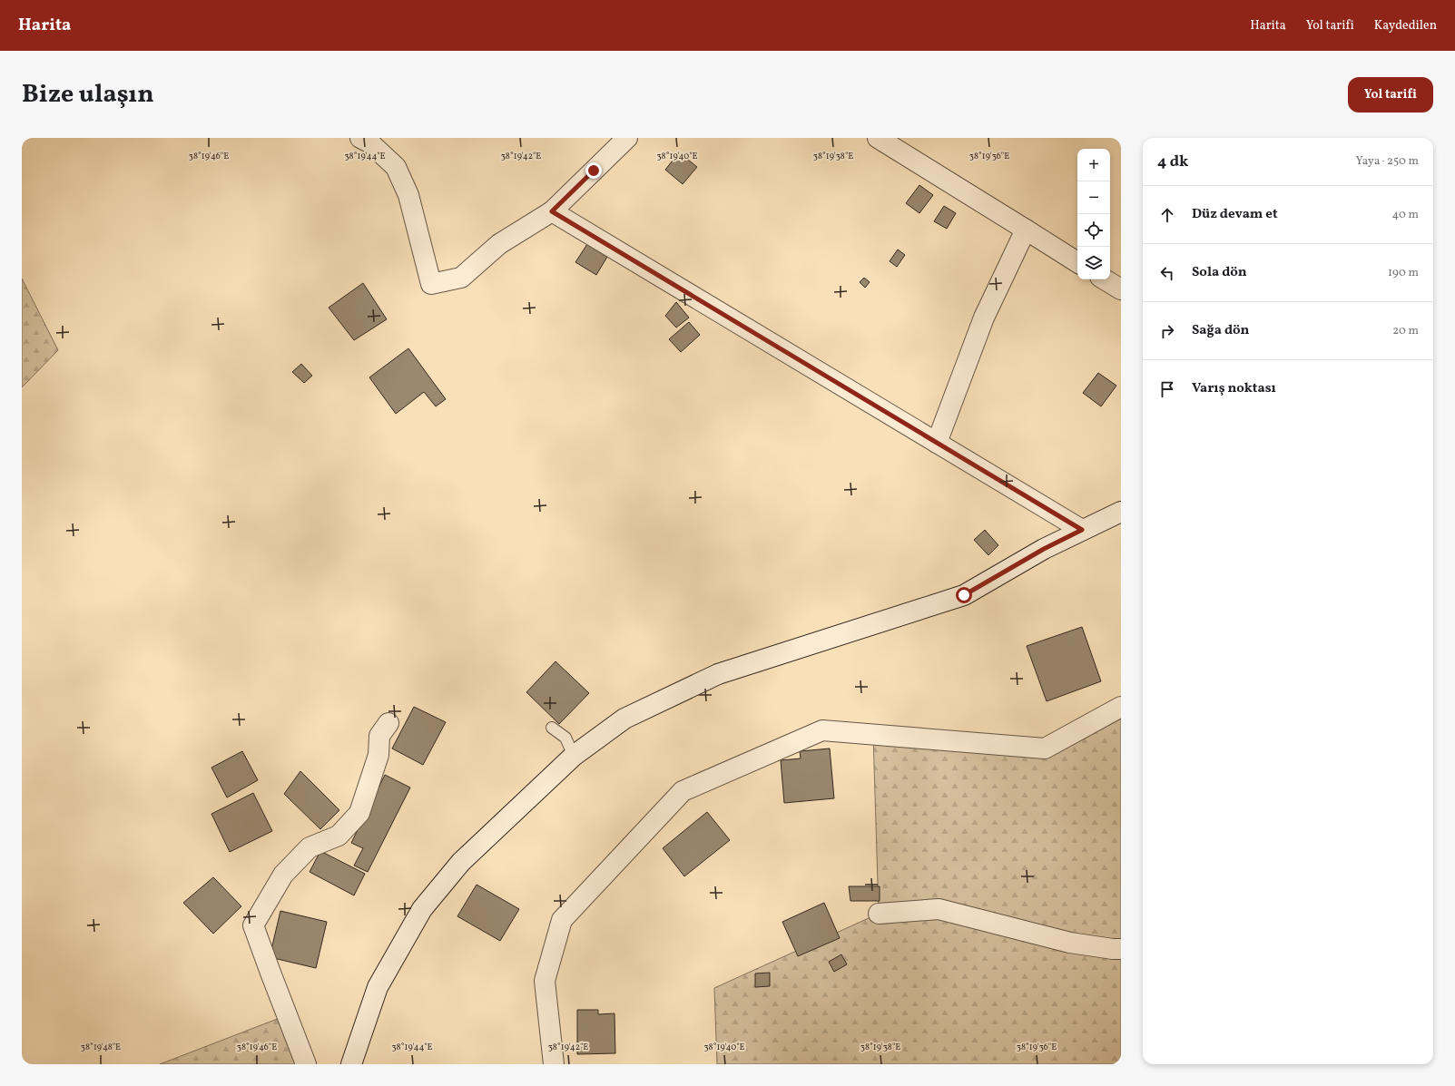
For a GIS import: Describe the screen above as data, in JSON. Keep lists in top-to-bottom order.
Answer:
{
  "page": {
    "header": "Harita",
    "nav": ["Harita", "Yol tarifi", "Kaydedilen"],
    "title": "Bize ulaşın",
    "buttons": "Yol tarifi",
    "heading": ["4 dk", "Yaya · 250 m"],
    "map_buttons": ["+", "−"],
    "list": [
      ["Düz devam et", "40 m"],
      ["Sola dön", "190 m"],
      ["Sağa dön", "20 m"],
      "Varış noktası"
    ]
  },
  "coordinates": [
    "38°19'46\"E",
    "38°19'44\"E",
    "38°19'42\"E",
    "38°19'40\"E",
    "38°19'38\"E",
    "38°19'36\"E",
    "38°19'48\"E"
  ]
}
